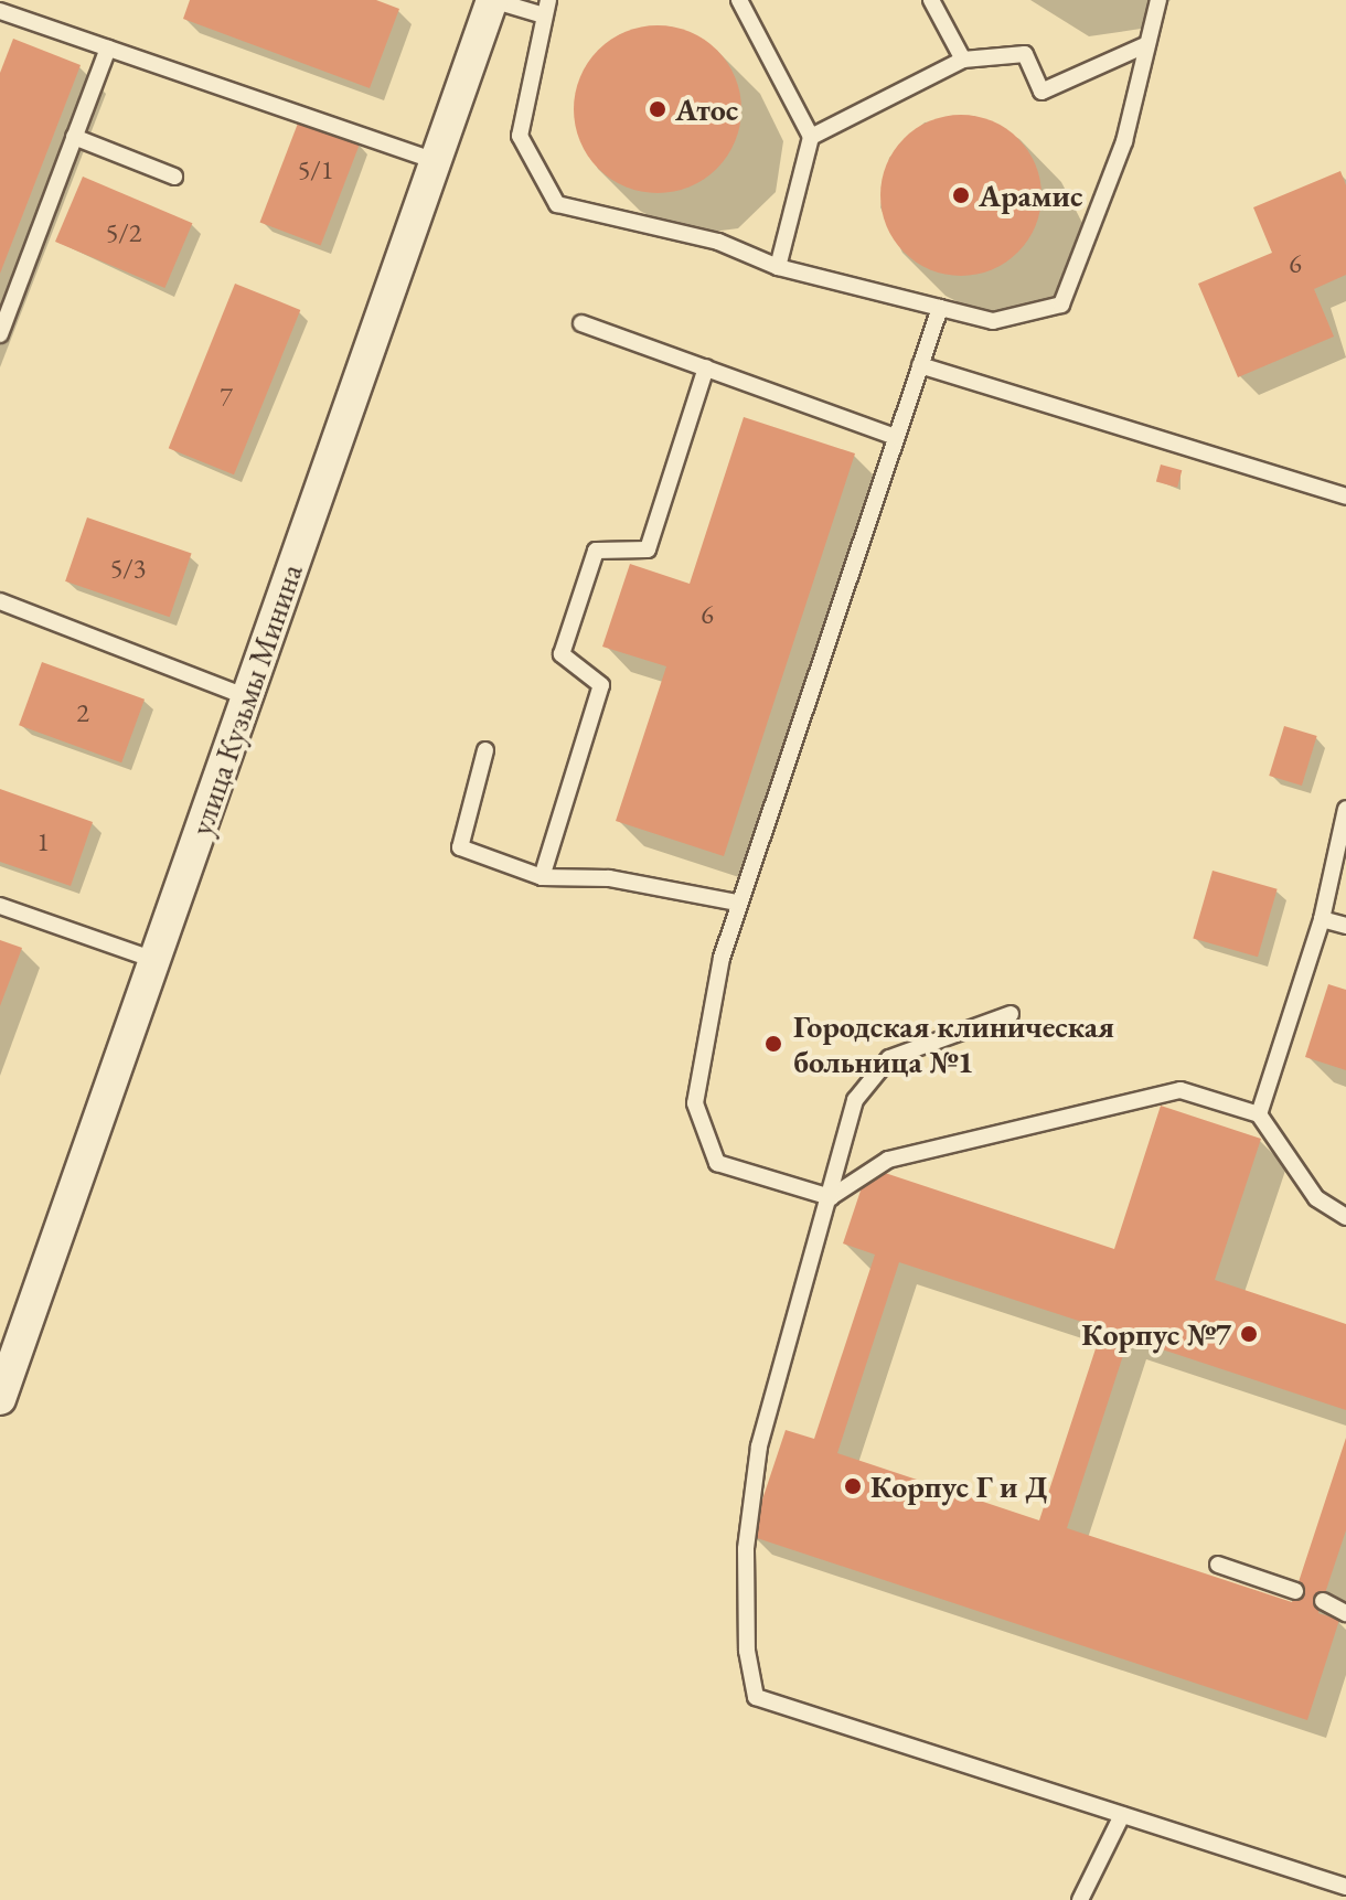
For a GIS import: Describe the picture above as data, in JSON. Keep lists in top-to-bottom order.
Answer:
{
  "streets": {
    "street": ["улица Кузьмы Минина"]
  },
  "places": [
    "Атос",
    "Арамис",
    "Городская клиническая больница №1",
    "Корпус №7",
    "Корпус Г и Д"
  ],
  "house_numbers": [
    "5/1",
    "5/2",
    "6",
    "7",
    "5/3",
    "6",
    "2",
    "1"
  ]
}
